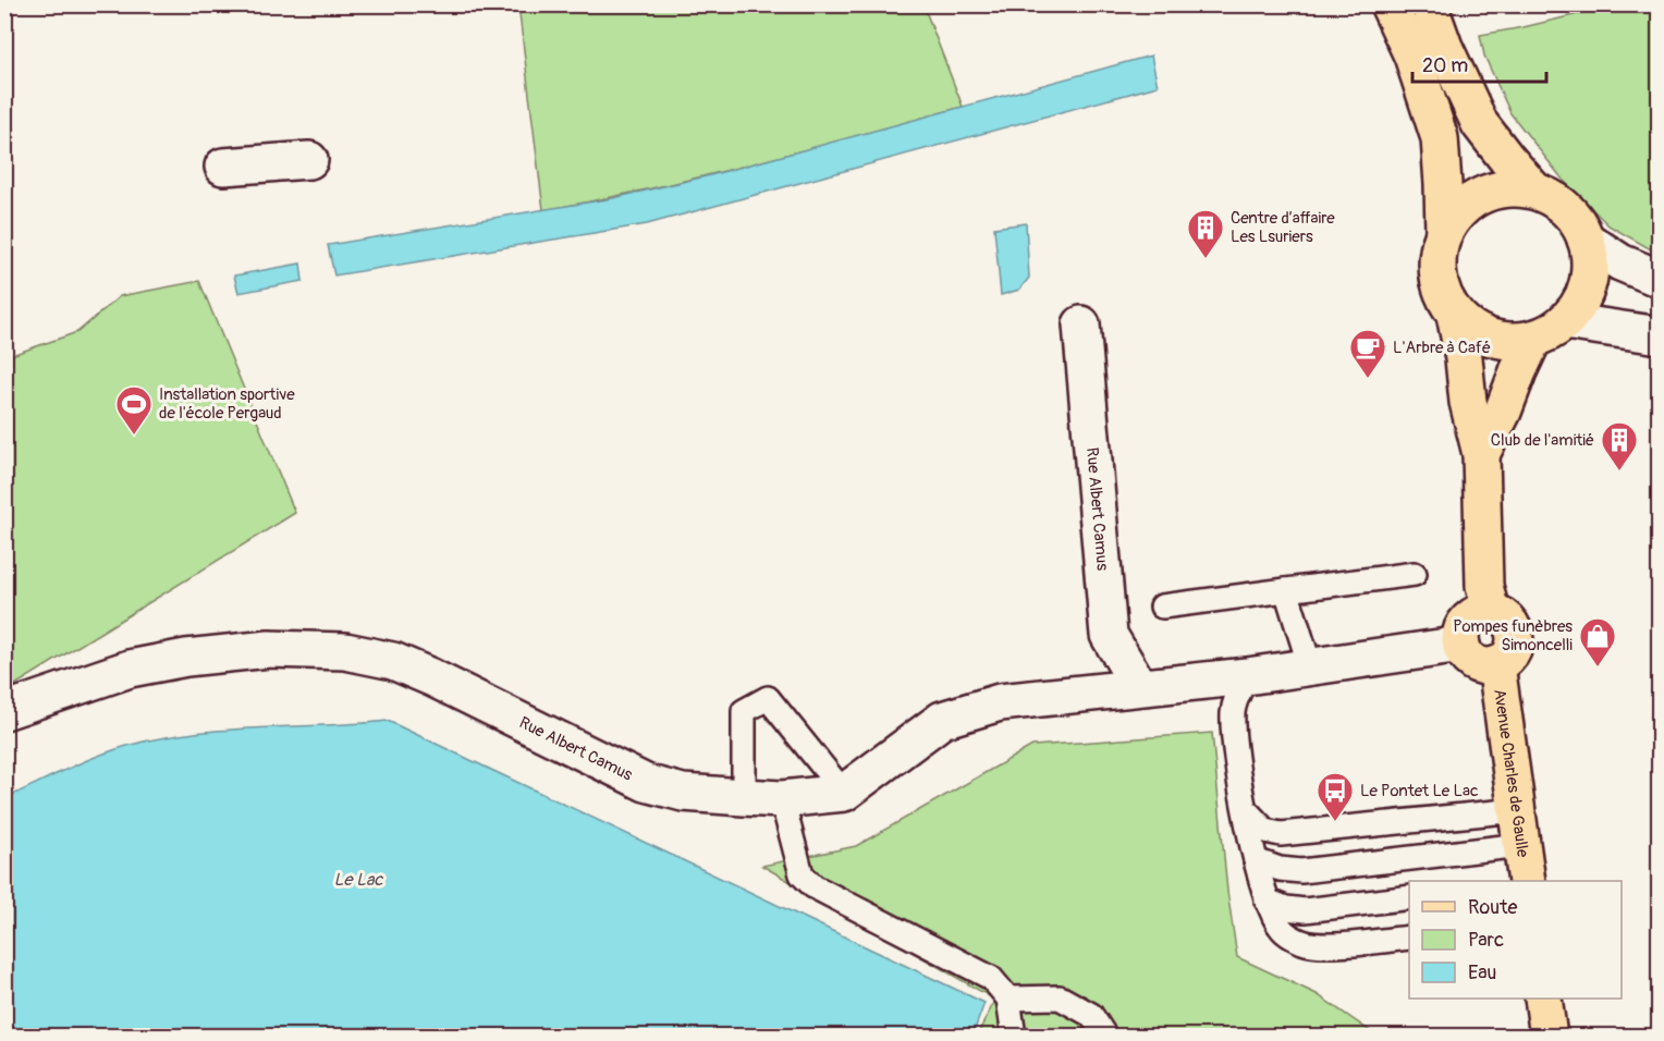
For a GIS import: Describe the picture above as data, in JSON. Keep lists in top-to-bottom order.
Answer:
{
  "streets": {
    "main road": ["Avenue Charles de Gaulle"],
    "street": ["Rue Albert Camus"]
  },
  "water": ["Le Lac"],
  "places": {
    "building": ["Centre d’affaire Les Lsuriers", "Club de l'amitié"],
    "cafe": ["L'Arbre à Café"],
    "sports": ["Installation sportive de l'école Pergaud"],
    "shop": ["Pompes funèbres Simoncelli"],
    "bus stop": ["Le Pontet Le Lac"]
  },
  "legend": ["Route", "Parc", "Eau"],
  "scale_bar": "20 m"
}
